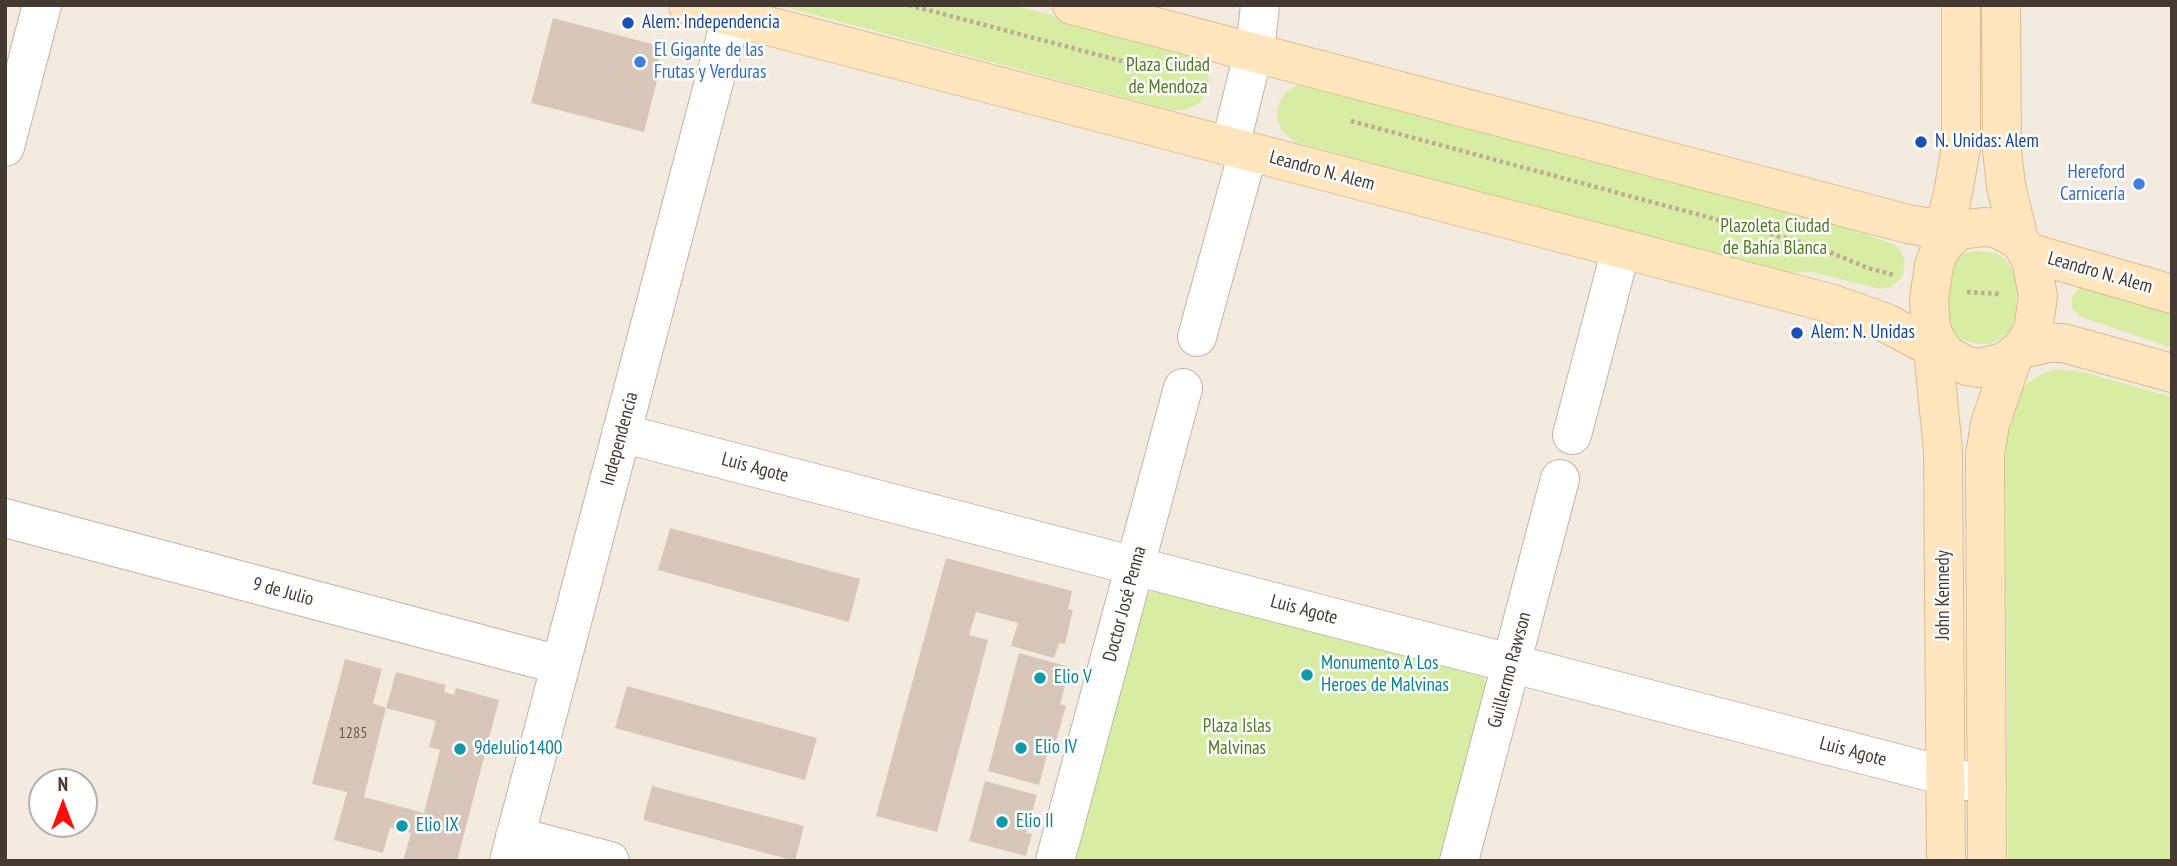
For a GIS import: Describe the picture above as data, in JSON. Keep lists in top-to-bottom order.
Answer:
{
  "streets": {
    "main road": ["Leandro N. Alem", "John Kennedy"],
    "street": [
      "Independencia",
      "Luis Agote",
      "9 de Julio",
      "Doctor José Penna",
      "Guillermo Rawson"
    ]
  },
  "crossings": [
    ["Leandro N. Alem", "Independencia"],
    ["Leandro N. Alem", "John Kennedy"],
    ["Independencia", "Luis Agote"],
    ["Independencia", "9 de Julio"],
    ["Luis Agote", "John Kennedy"],
    ["Luis Agote", "Doctor José Penna"],
    ["Luis Agote", "Guillermo Rawson"]
  ],
  "parks": ["Plaza Ciudad de Mendoza", "Plazoleta Ciudad de Bahía Blanca", "Plaza Islas Malvinas"],
  "places": [
    "Alem: Independencia",
    "El Gigante de las Frutas y Verduras",
    "N. Unidas: Alem",
    "Hereford Carnicería",
    "Alem: N. Unidas",
    "Monumento A Los Heroes de Malvinas",
    "Elio V",
    "Elio IV",
    "9deJulio1400",
    "Elio II",
    "Elio IX"
  ],
  "house_numbers": ["1285"],
  "north": "top"
}
